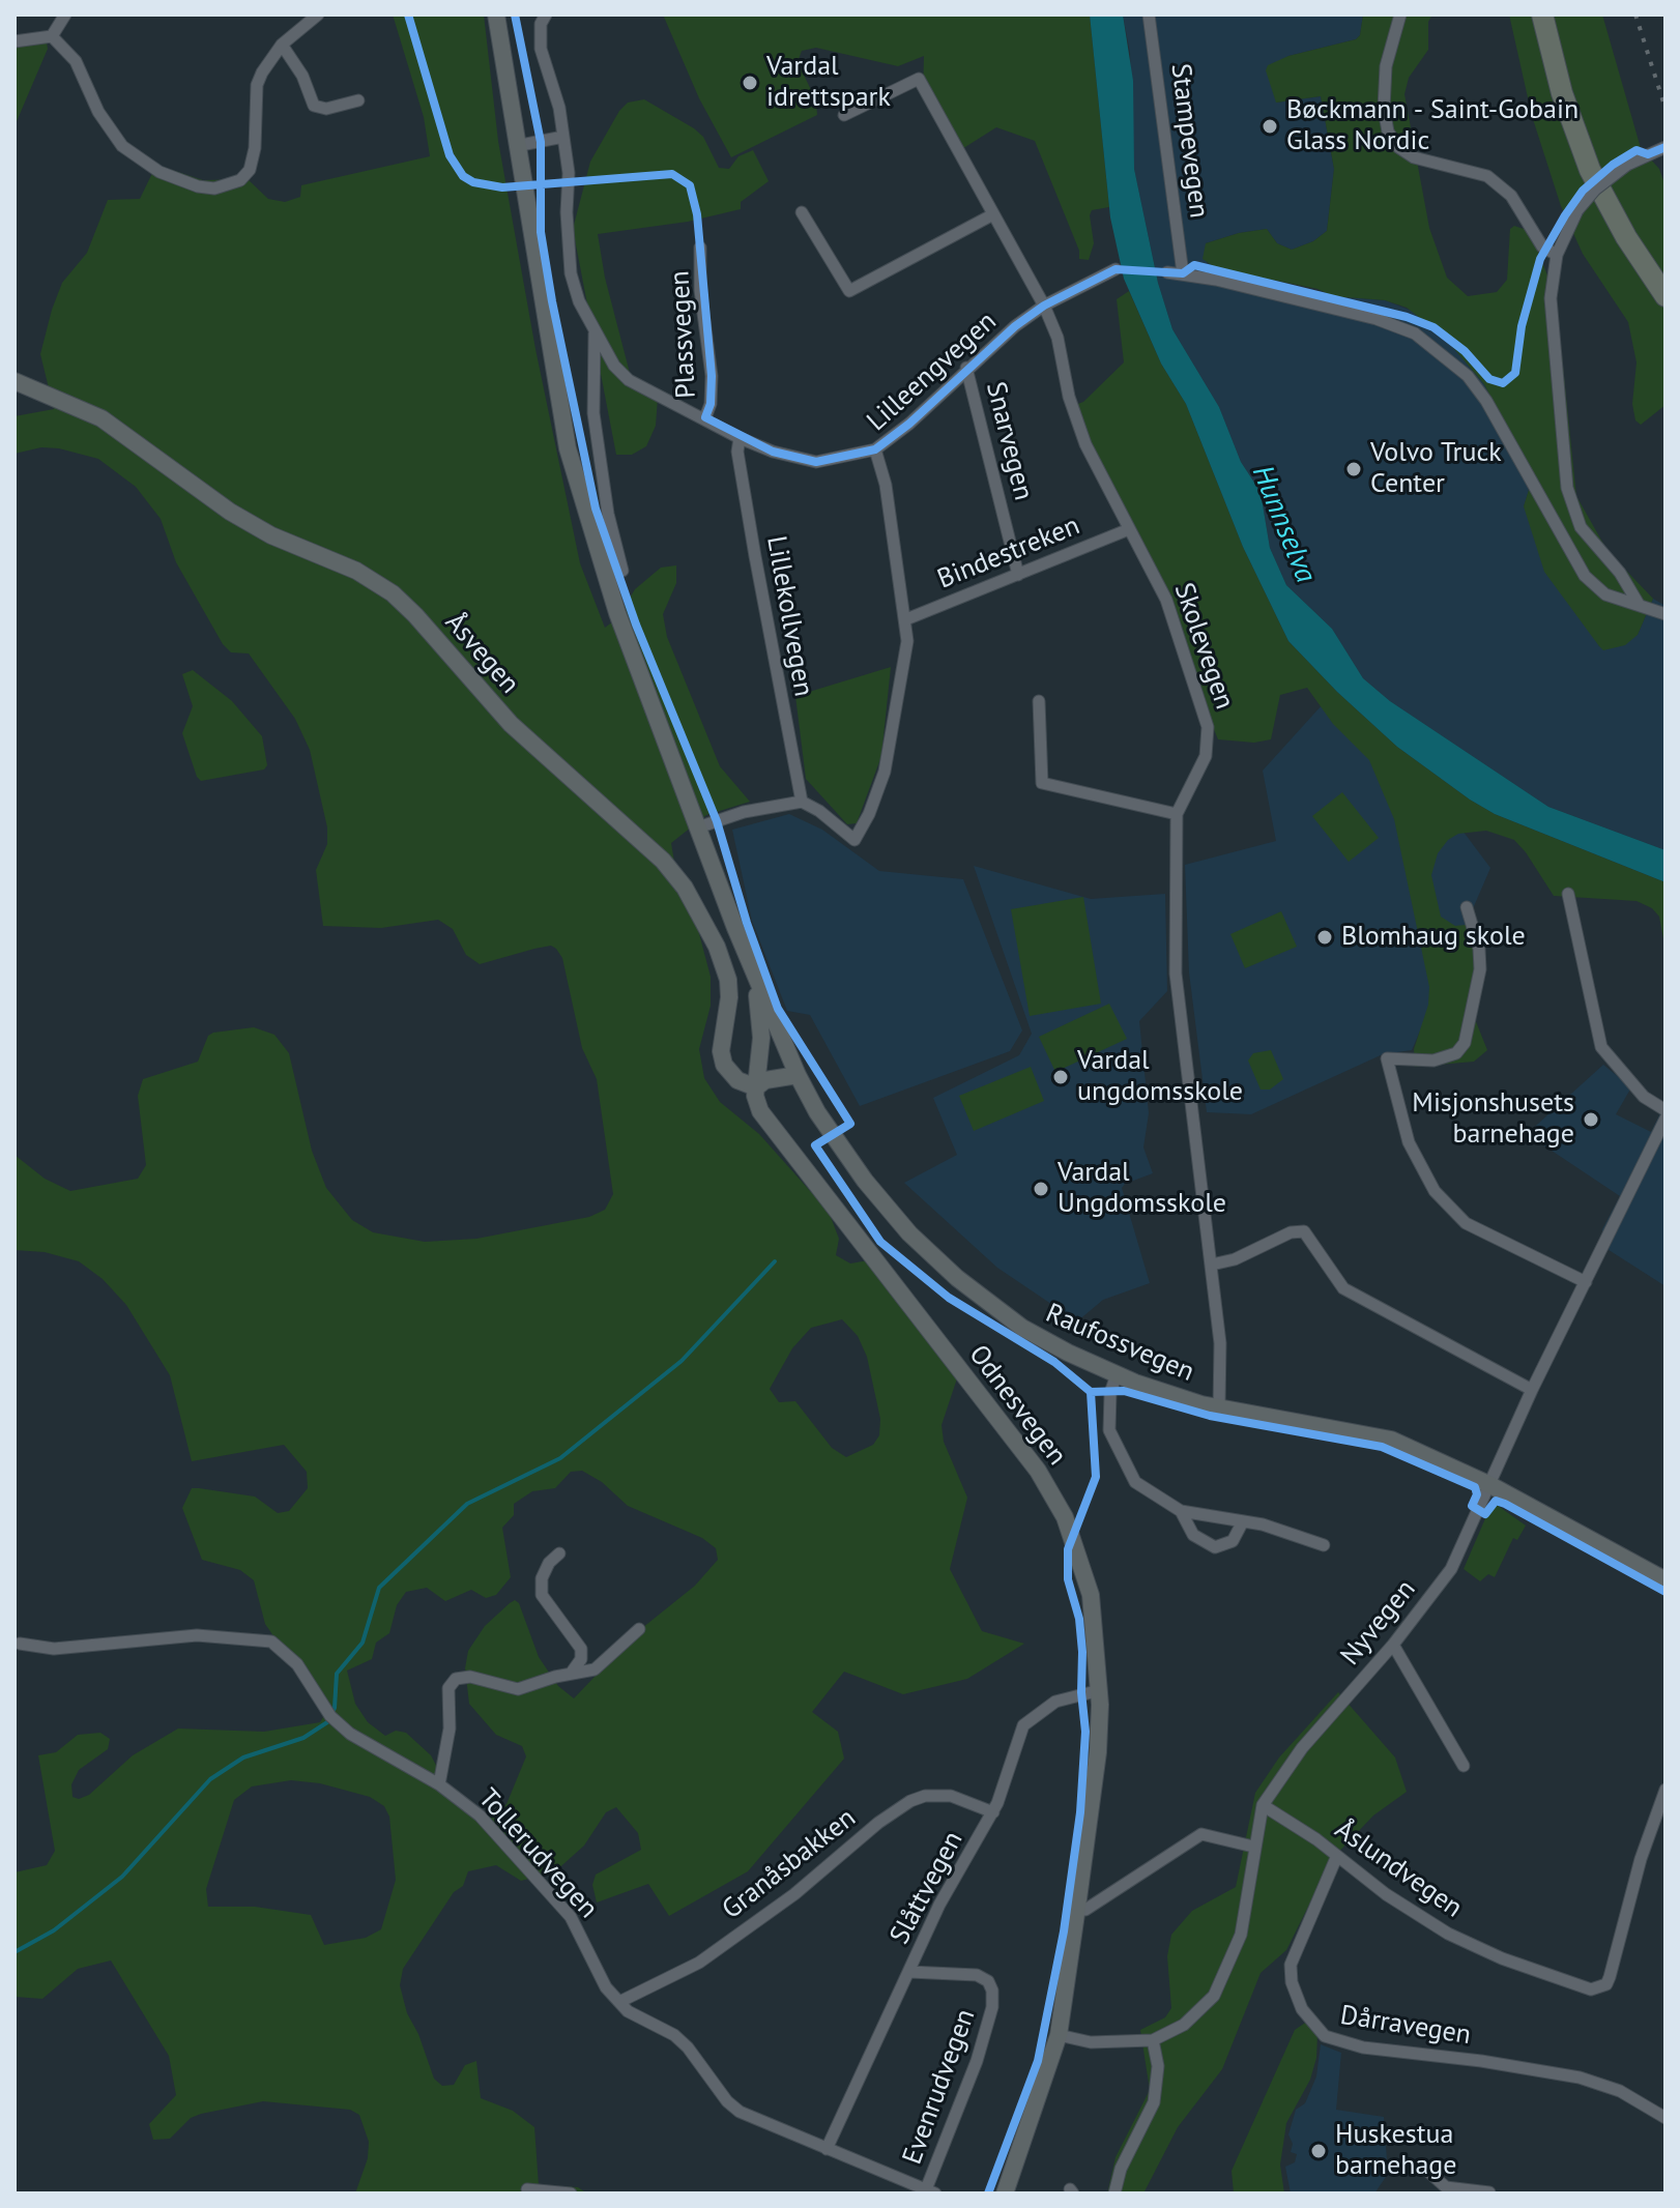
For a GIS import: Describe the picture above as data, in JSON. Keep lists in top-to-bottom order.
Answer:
{
  "streets": {
    "main road": ["Åsvegen", "Raufossvegen", "Odnesvegen"],
    "street": [
      "Stampevegen",
      "Plassvegen",
      "Lilleengvegen",
      "Snarvegen",
      "Bindestreken",
      "Lillekollvegen",
      "Skolevegen",
      "Nyvegen",
      "Tollerudvegen",
      "Granåsbakken",
      "Åslundvegen",
      "Slåttvegen",
      "Dårravegen",
      "Evenrudvegen"
    ]
  },
  "crossings": [
    ["Plassvegen", "Lilleengvegen"],
    ["Lilleengvegen", "Snarvegen"],
    ["Lilleengvegen", "Lillekollvegen"],
    ["Lilleengvegen", "Skolevegen"],
    ["Snarvegen", "Bindestreken"],
    ["Bindestreken", "Skolevegen"],
    ["Skolevegen", "Raufossvegen"],
    ["Åsvegen", "Odnesvegen"],
    ["Raufossvegen", "Odnesvegen"],
    ["Raufossvegen", "Nyvegen"],
    ["Odnesvegen", "Nyvegen"],
    ["Odnesvegen", "Slåttvegen"],
    ["Nyvegen", "Åslundvegen"],
    ["Tollerudvegen", "Granåsbakken"],
    ["Tollerudvegen", "Slåttvegen"],
    ["Tollerudvegen", "Evenrudvegen"],
    ["Granåsbakken", "Slåttvegen"],
    ["Åslundvegen", "Dårravegen"],
    ["Slåttvegen", "Evenrudvegen"]
  ],
  "water": ["Hunnselva"],
  "places": [
    "Vardal idrettspark",
    "Bøckmann - Saint-Gobain Glass Nordic",
    "Volvo Truck Center",
    "Blomhaug skole",
    "Vardal ungdomsskole",
    "Misjonshusets barnehage",
    "Vardal Ungdomsskole",
    "Huskestua barnehage"
  ]
}
